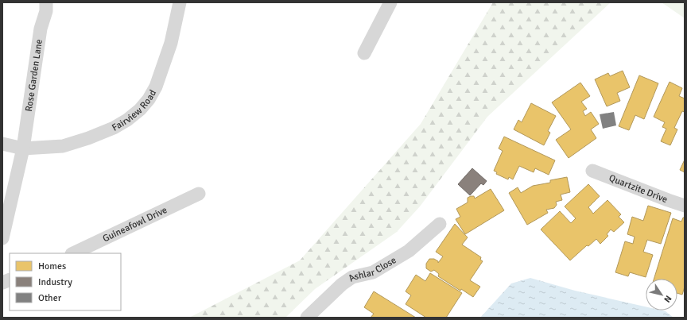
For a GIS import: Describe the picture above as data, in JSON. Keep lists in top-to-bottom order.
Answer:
{
  "streets": {
    "street": [
      "Rose Garden Lane",
      "Fairview Road",
      "Quartzite Drive",
      "Guineafowl Drive",
      "Ashlar Close"
    ]
  },
  "crossings": [
    ["Rose Garden Lane", "Fairview Road"]
  ],
  "legend": ["Homes", "Industry", "Other"],
  "north": "bottom right"
}
